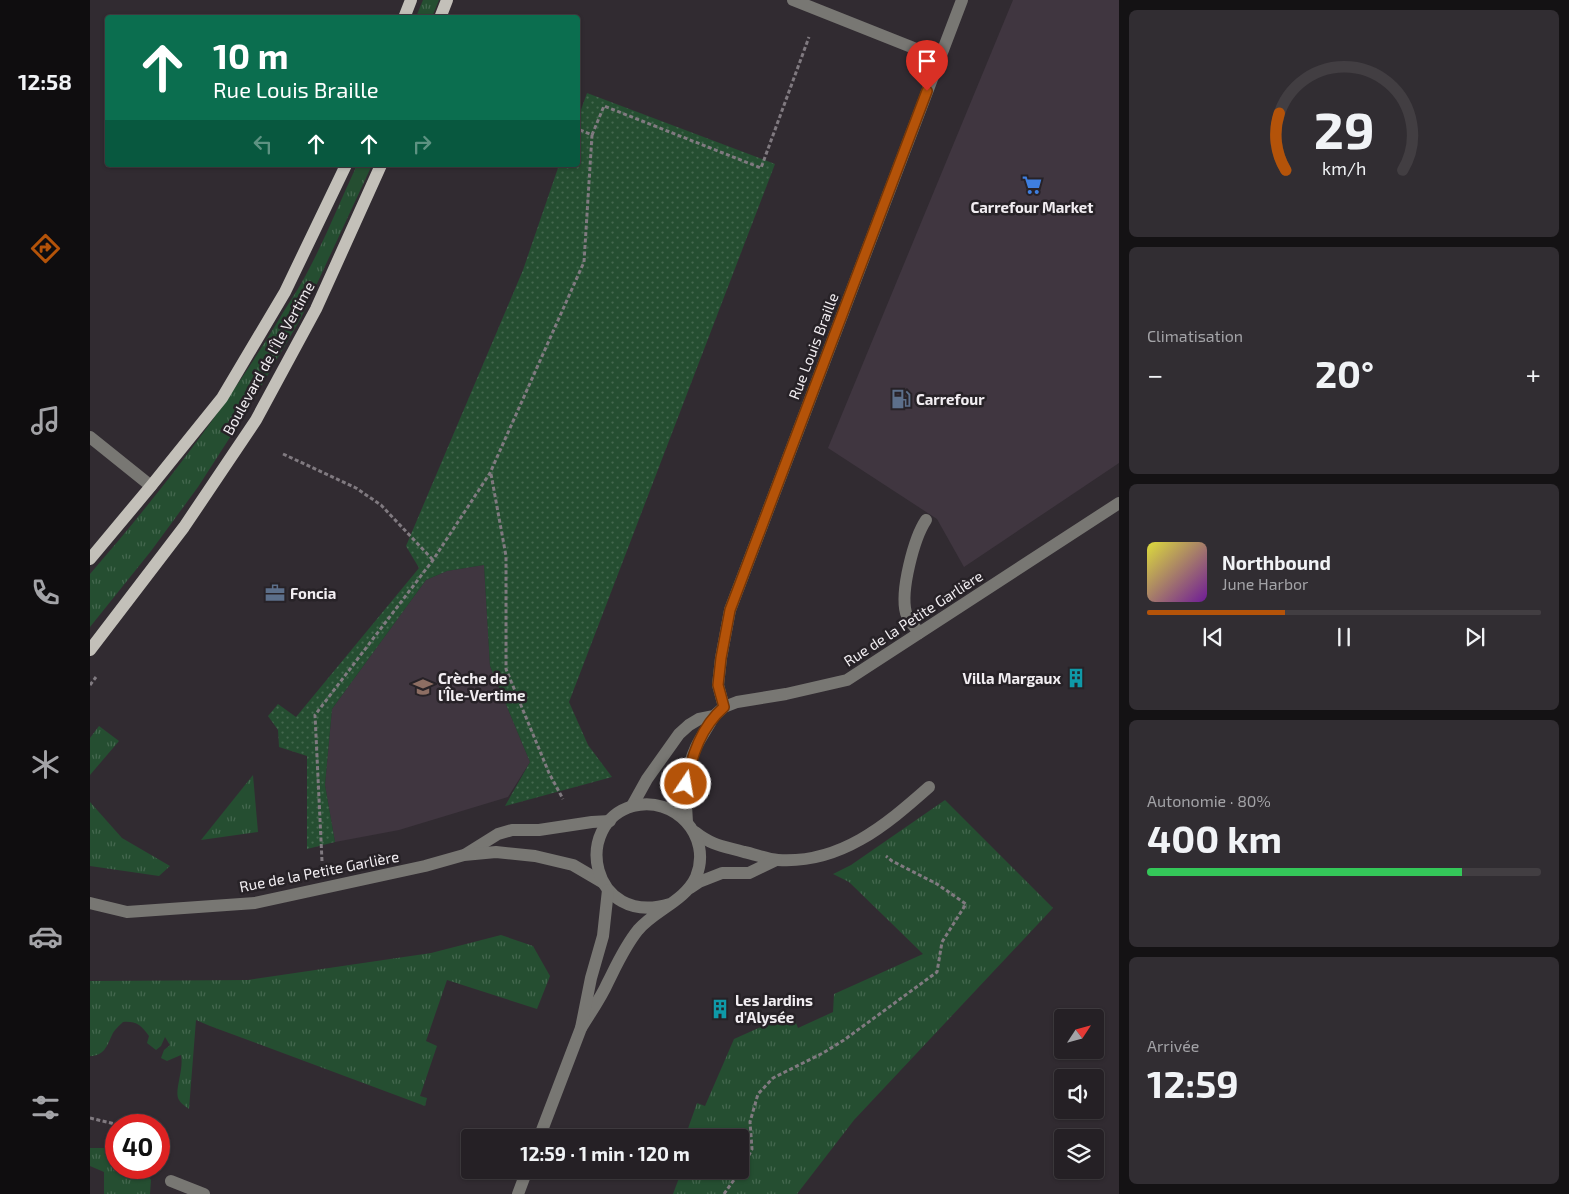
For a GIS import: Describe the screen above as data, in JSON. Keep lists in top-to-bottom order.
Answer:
{
  "streets": {
    "main road": ["Boulevard de l'Île Vertime"],
    "street": ["Rue Louis Braille", "Rue de la Petite Garlière"]
  },
  "crossings": [
    ["Rue Louis Braille", "Rue de la Petite Garlière"]
  ],
  "places": {
    "supermarket": ["Carrefour Market"],
    "fuel station": ["Carrefour"],
    "office": ["Foncia"],
    "building": ["Villa Margaux", "Les Jardins d'Alysée"],
    "school or university": ["Crèche de l'Île-Vertime"]
  },
  "north": "top right",
  "page": {
    "tabs": "12:58",
    "turn": ["10 m", "Rue Louis Braille"],
    "tile": [
      "Climatisation",
      ["Autonomie · 80%", "400 km"],
      ["Arrivée", "12:59"]
    ],
    "heat": ["−", "20°", "+"],
    "song": ["Northbound", "June Harbor"],
    "limit": "40",
    "trip": "12:59 · 1 min · 120 m",
    "gauge": ["29", "km/h"]
  }
}
